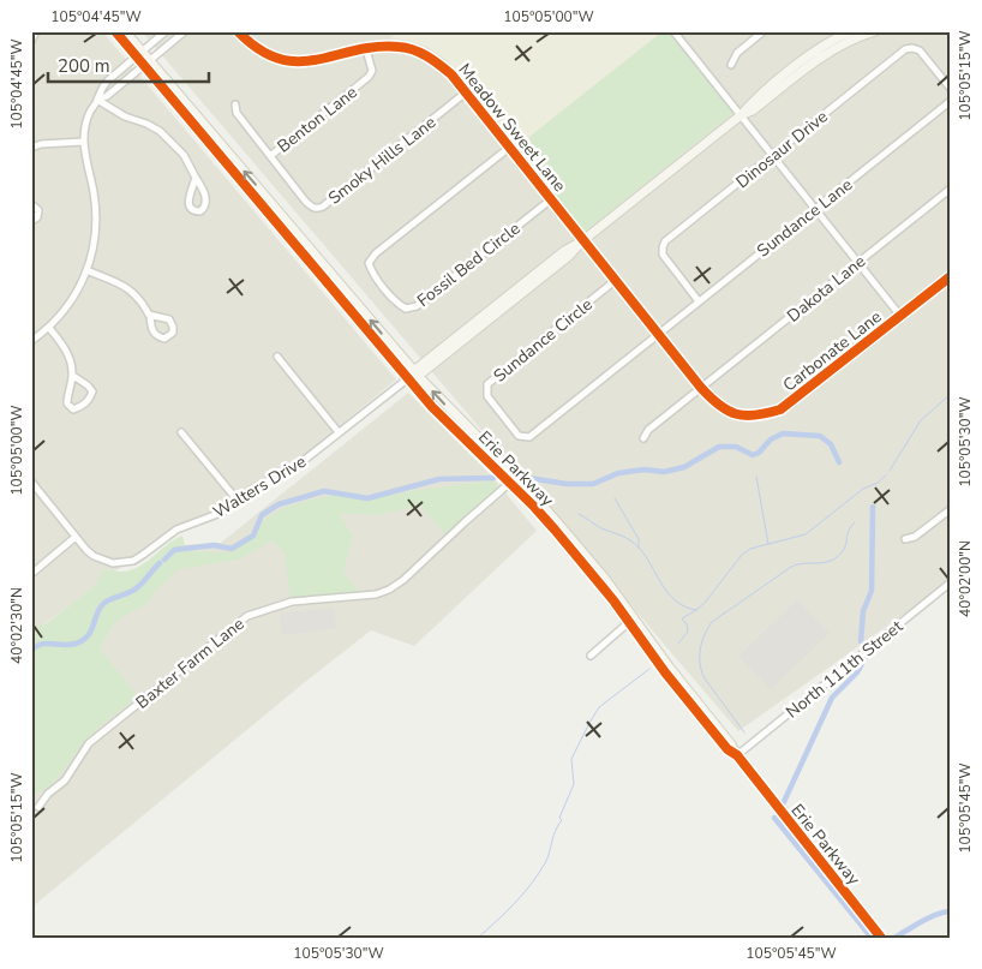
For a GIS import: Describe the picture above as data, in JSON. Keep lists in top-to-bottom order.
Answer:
{
  "streets": {
    "main road": ["Erie Parkway"],
    "street": [
      "Benton Lane",
      "Meadow Sweet Lane",
      "Dinosaur Drive",
      "Smoky Hills Lane",
      "Sundance Lane",
      "Fossil Bed Circle",
      "Dakota Lane",
      "Sundance Circle",
      "Carbonate Lane",
      "Walters Drive",
      "Baxter Farm Lane",
      "North 111th Street"
    ]
  },
  "crossings": [
    ["Benton Lane", "Meadow Sweet Lane"],
    ["Benton Lane", "Smoky Hills Lane"],
    ["Meadow Sweet Lane", "Smoky Hills Lane"],
    ["Meadow Sweet Lane", "Fossil Bed Circle"],
    ["Meadow Sweet Lane", "Carbonate Lane"],
    ["Dinosaur Drive", "Sundance Lane"],
    ["Sundance Lane", "Sundance Circle"],
    ["Sundance Lane", "Carbonate Lane"],
    ["Dakota Lane", "Carbonate Lane"],
    ["Sundance Circle", "Carbonate Lane"],
    ["Erie Parkway", "Walters Drive"],
    ["Erie Parkway", "Baxter Farm Lane"],
    ["Erie Parkway", "North 111th Street"]
  ],
  "scale_bar": "200 m",
  "coordinates": [
    "105°04'45\"W",
    "105°05'00\"W",
    "105°05'15\"W",
    "105°05'30\"W",
    "40°02'00\"N",
    "40°02'30\"N",
    "105°05'45\"W"
  ]
}
